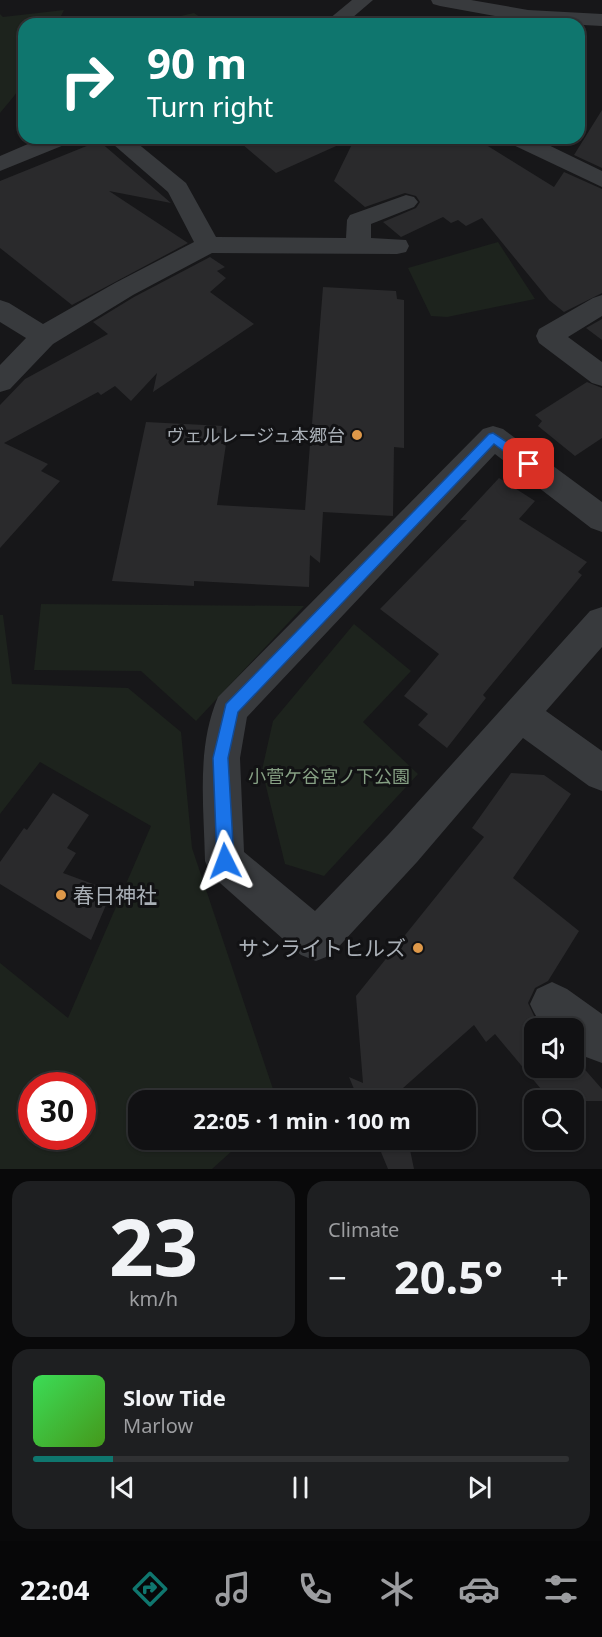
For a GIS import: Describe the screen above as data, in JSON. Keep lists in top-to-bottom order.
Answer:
{
  "parks": ["小菅ケ谷宮ノ下公園"],
  "places": ["ヴェルレージュ本郷台", "春日神社", "サンライトヒルズ"],
  "page": {
    "turn": ["90 m", "Turn right"],
    "limit": "30",
    "trip": "22:05 · 1 min · 100 m",
    "tile": [
      ["23", "km/h"],
      "Climate"
    ],
    "heat": ["−", "20.5°", "+"],
    "song": ["Slow Tide", "Marlow"],
    "tabs": "22:04"
  }
}
